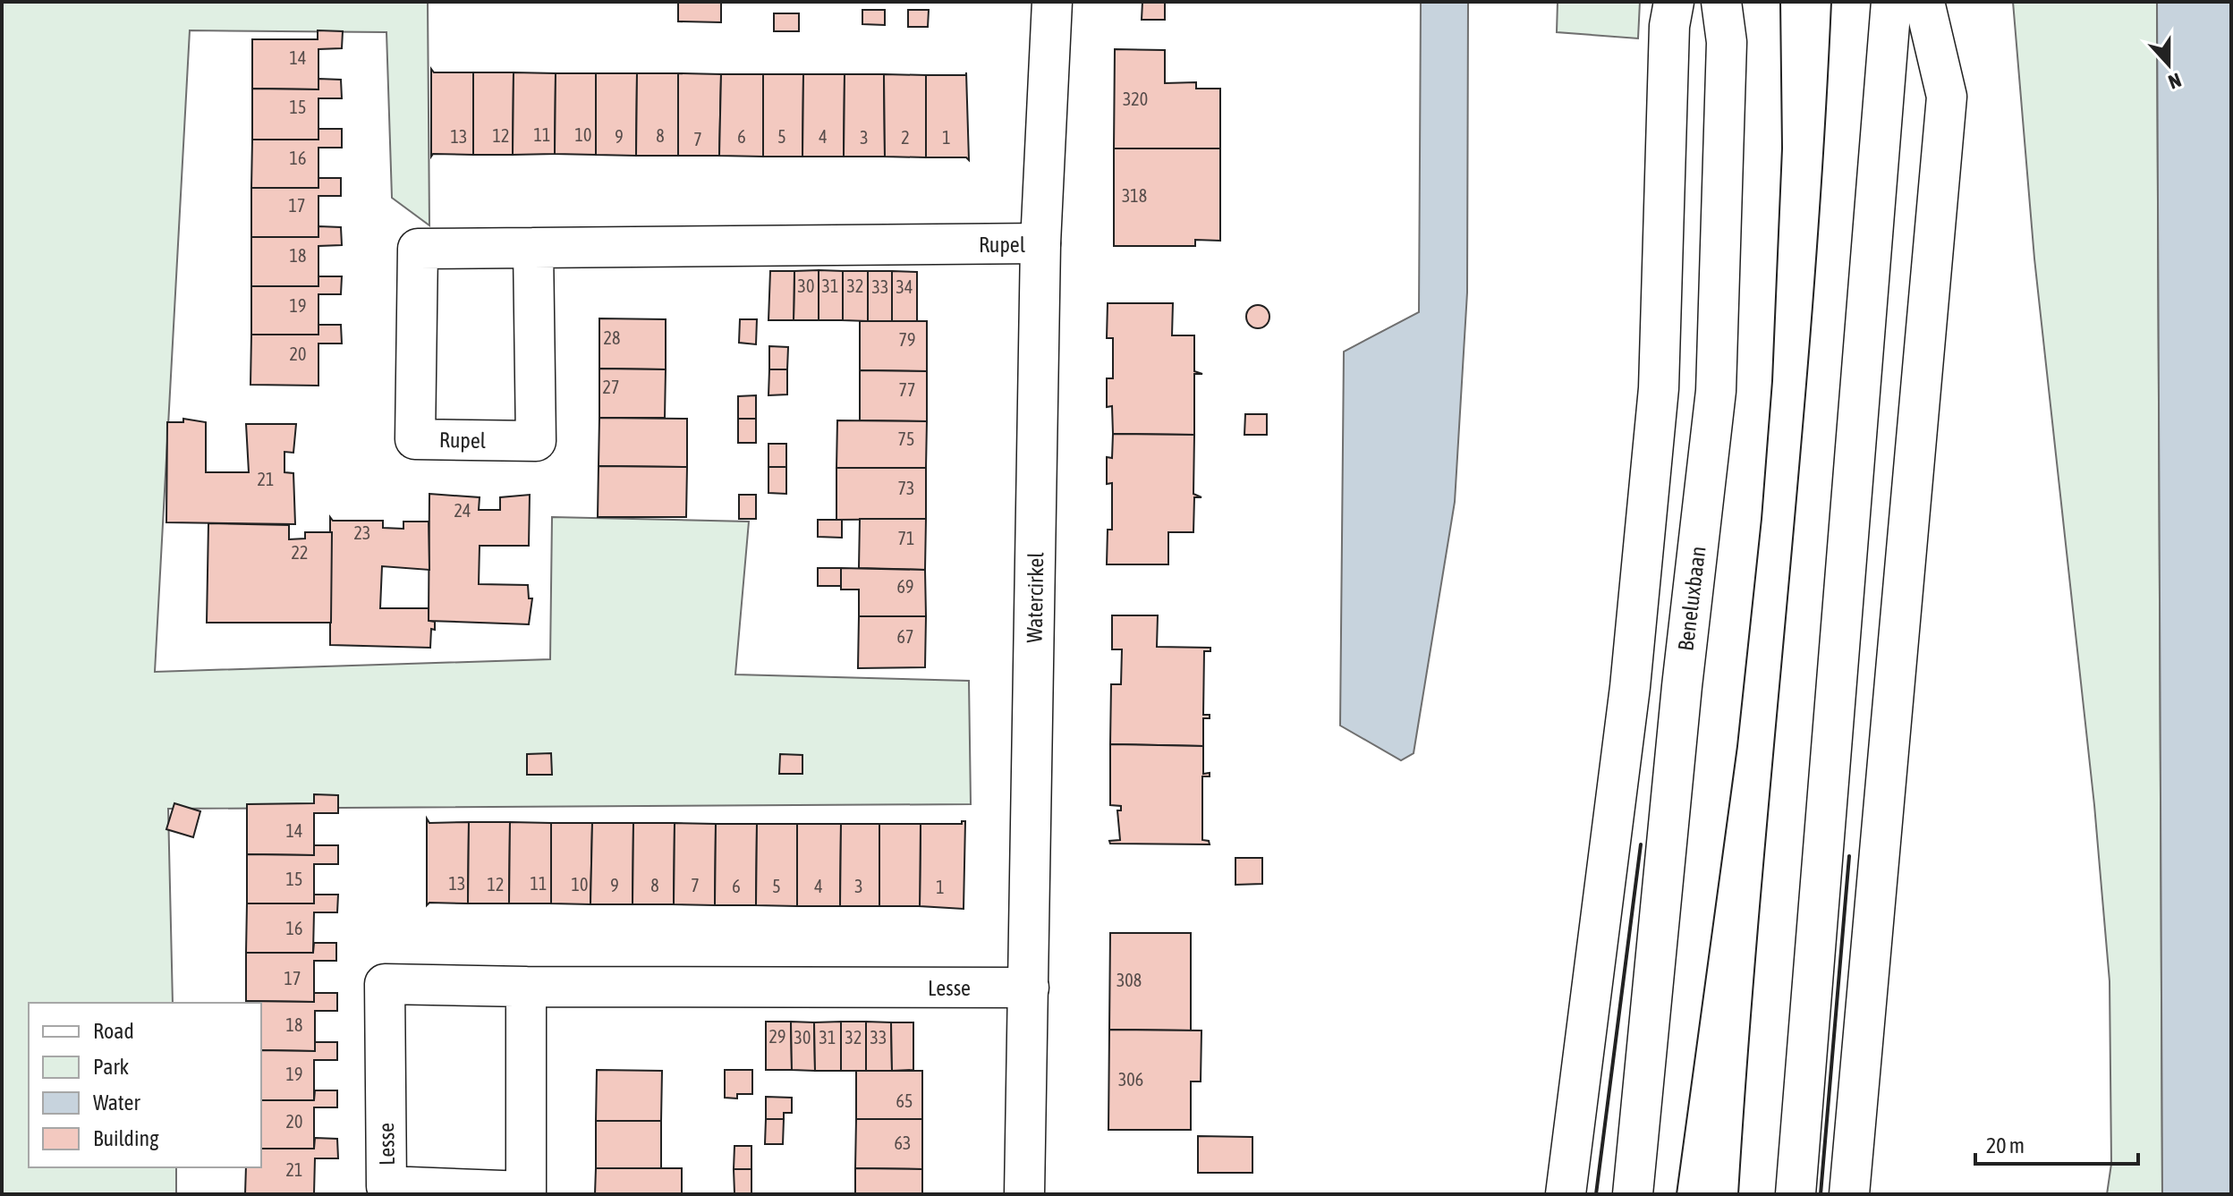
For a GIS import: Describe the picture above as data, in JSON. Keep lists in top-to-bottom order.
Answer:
{
  "streets": {
    "main road": [
      "Rupel",
      "Watercirkel",
      "Beneluxbaan",
      "Lesse"
    ]
  },
  "crossings": [
    ["Rupel", "Watercirkel"],
    ["Watercirkel", "Lesse"]
  ],
  "house_numbers": [
    "14",
    "320",
    "15",
    "11",
    "10",
    "12",
    "8",
    "13",
    "9",
    "6",
    "5",
    "4",
    "3",
    "2",
    "1",
    "7",
    "16",
    "318",
    "17",
    "18",
    "30",
    "31",
    "32",
    "33",
    "34",
    "19",
    "28",
    "79",
    "20",
    "27",
    "77",
    "75",
    "21",
    "73",
    "24",
    "23",
    "71",
    "22",
    "69",
    "67",
    "14",
    "15",
    "13",
    "11",
    "12",
    "10",
    "9",
    "8",
    "7",
    "6",
    "5",
    "4",
    "3",
    "1",
    "16",
    "17",
    "308",
    "18",
    "29",
    "30",
    "31",
    "32",
    "33",
    "19",
    "306",
    "65",
    "20",
    "63",
    "21"
  ],
  "legend": [
    "Road",
    "Park",
    "Water",
    "Building"
  ],
  "scale_bar": "20 m",
  "north": "bottom"
}
